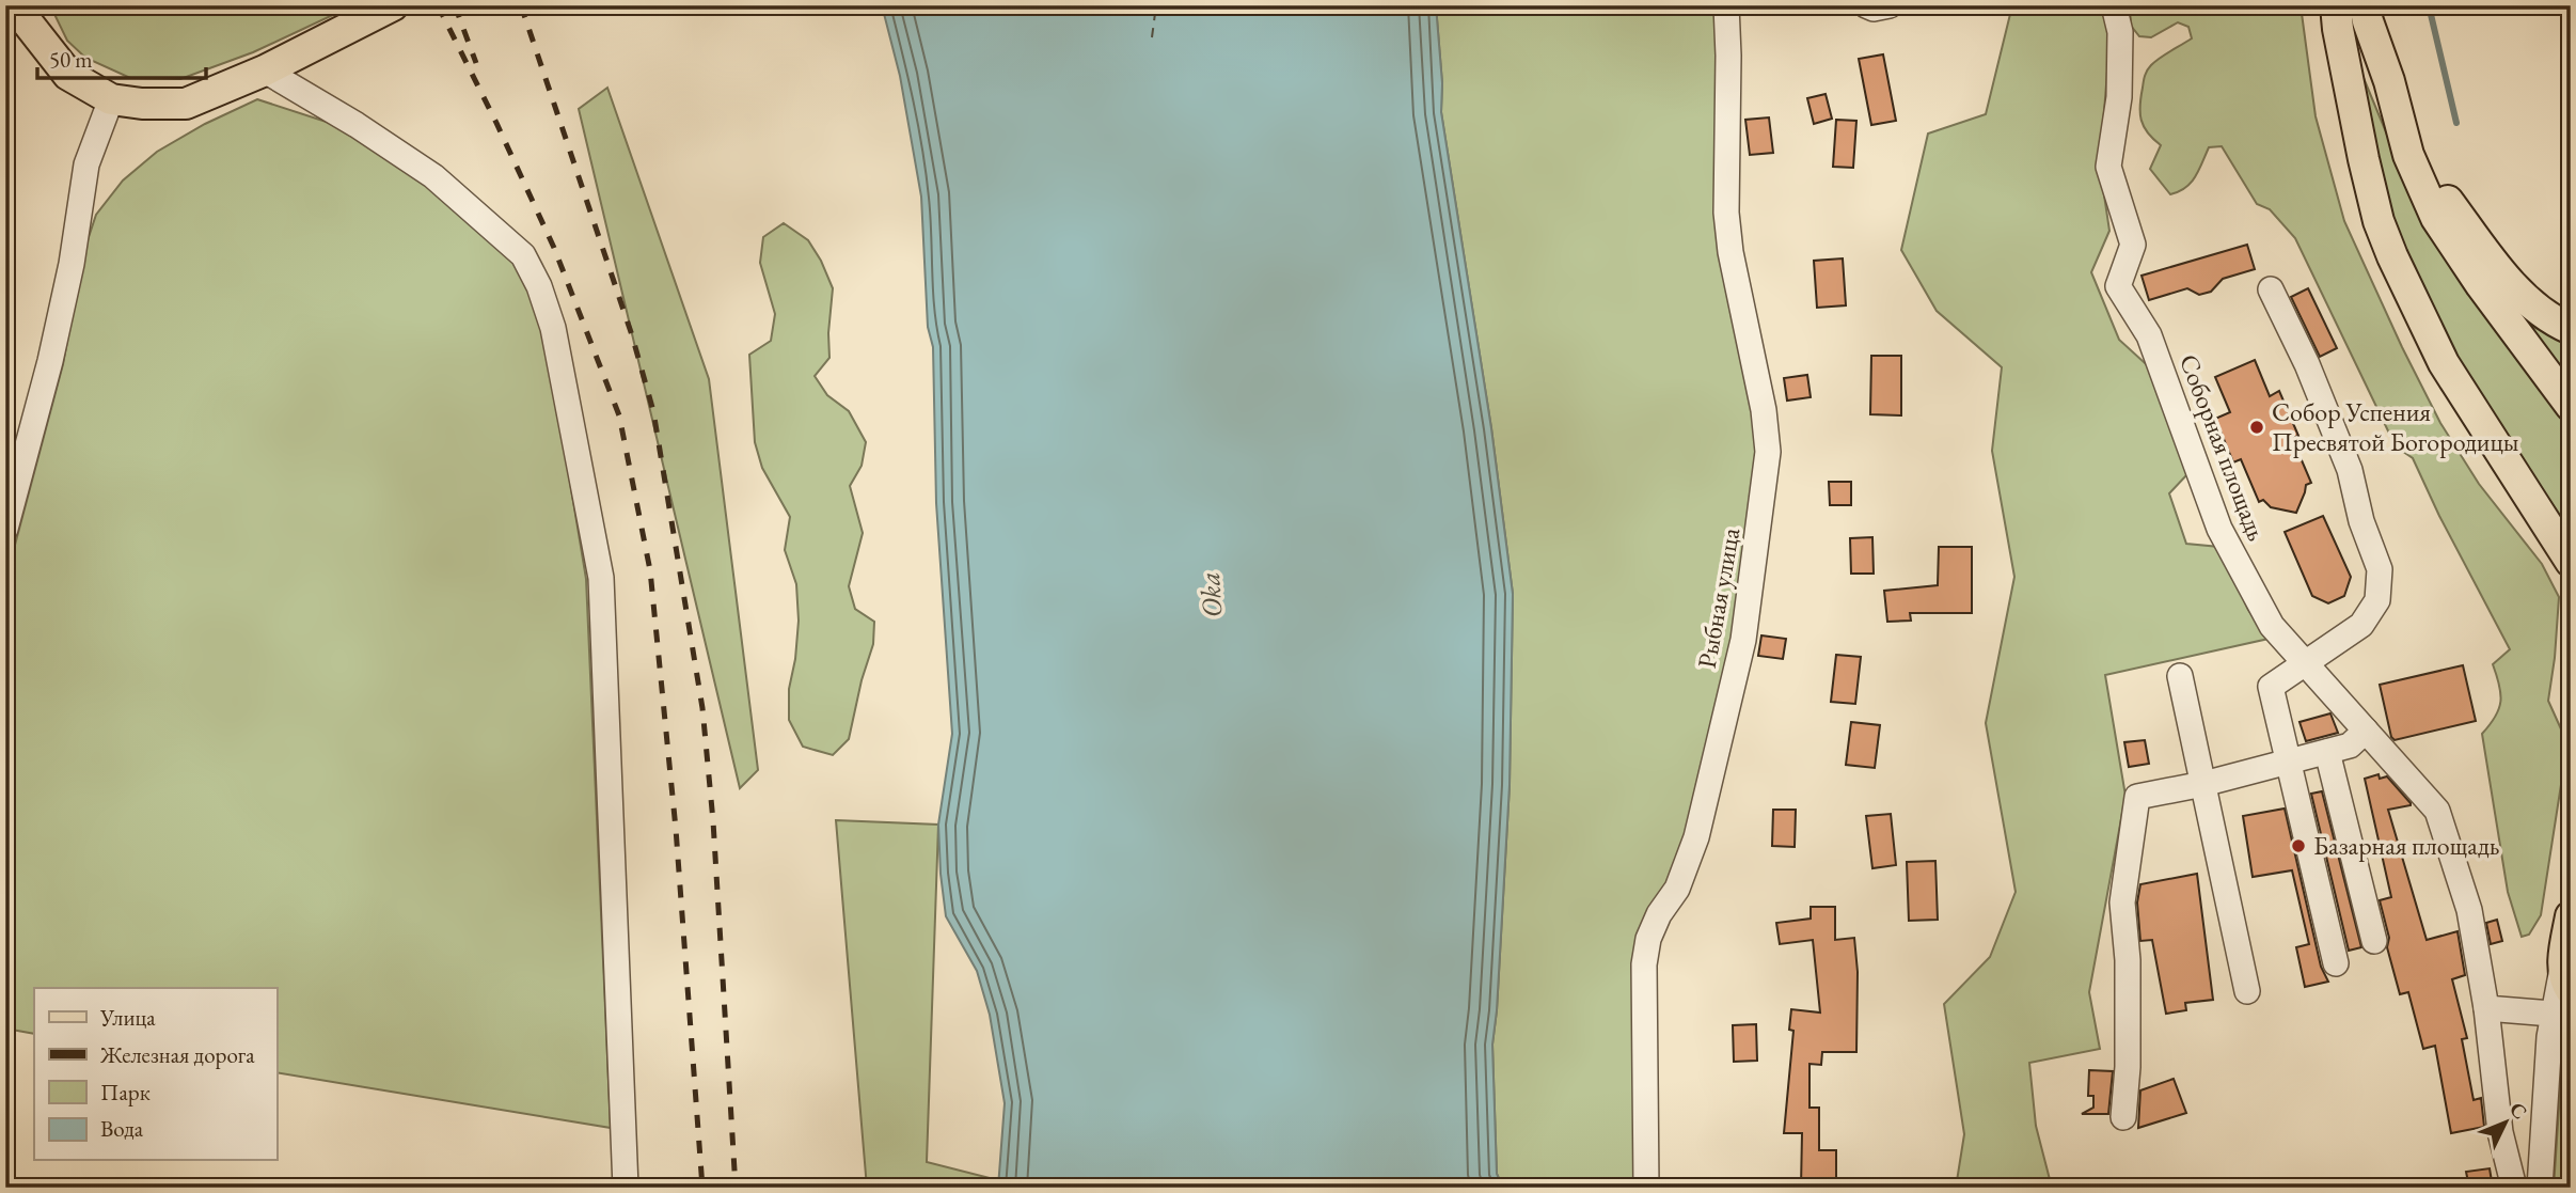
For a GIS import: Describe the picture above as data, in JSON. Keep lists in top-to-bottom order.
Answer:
{
  "streets": {
    "street": ["Соборная площадь", "Рыбная улица"]
  },
  "water": ["Oka"],
  "places": ["Собор Успения Пресвятой Богородицы", "Базарная площадь"],
  "legend": [
    "Улица",
    "Железная дорога",
    "Парк",
    "Вода"
  ],
  "scale_bar": "50 m",
  "north": "top right"
}
